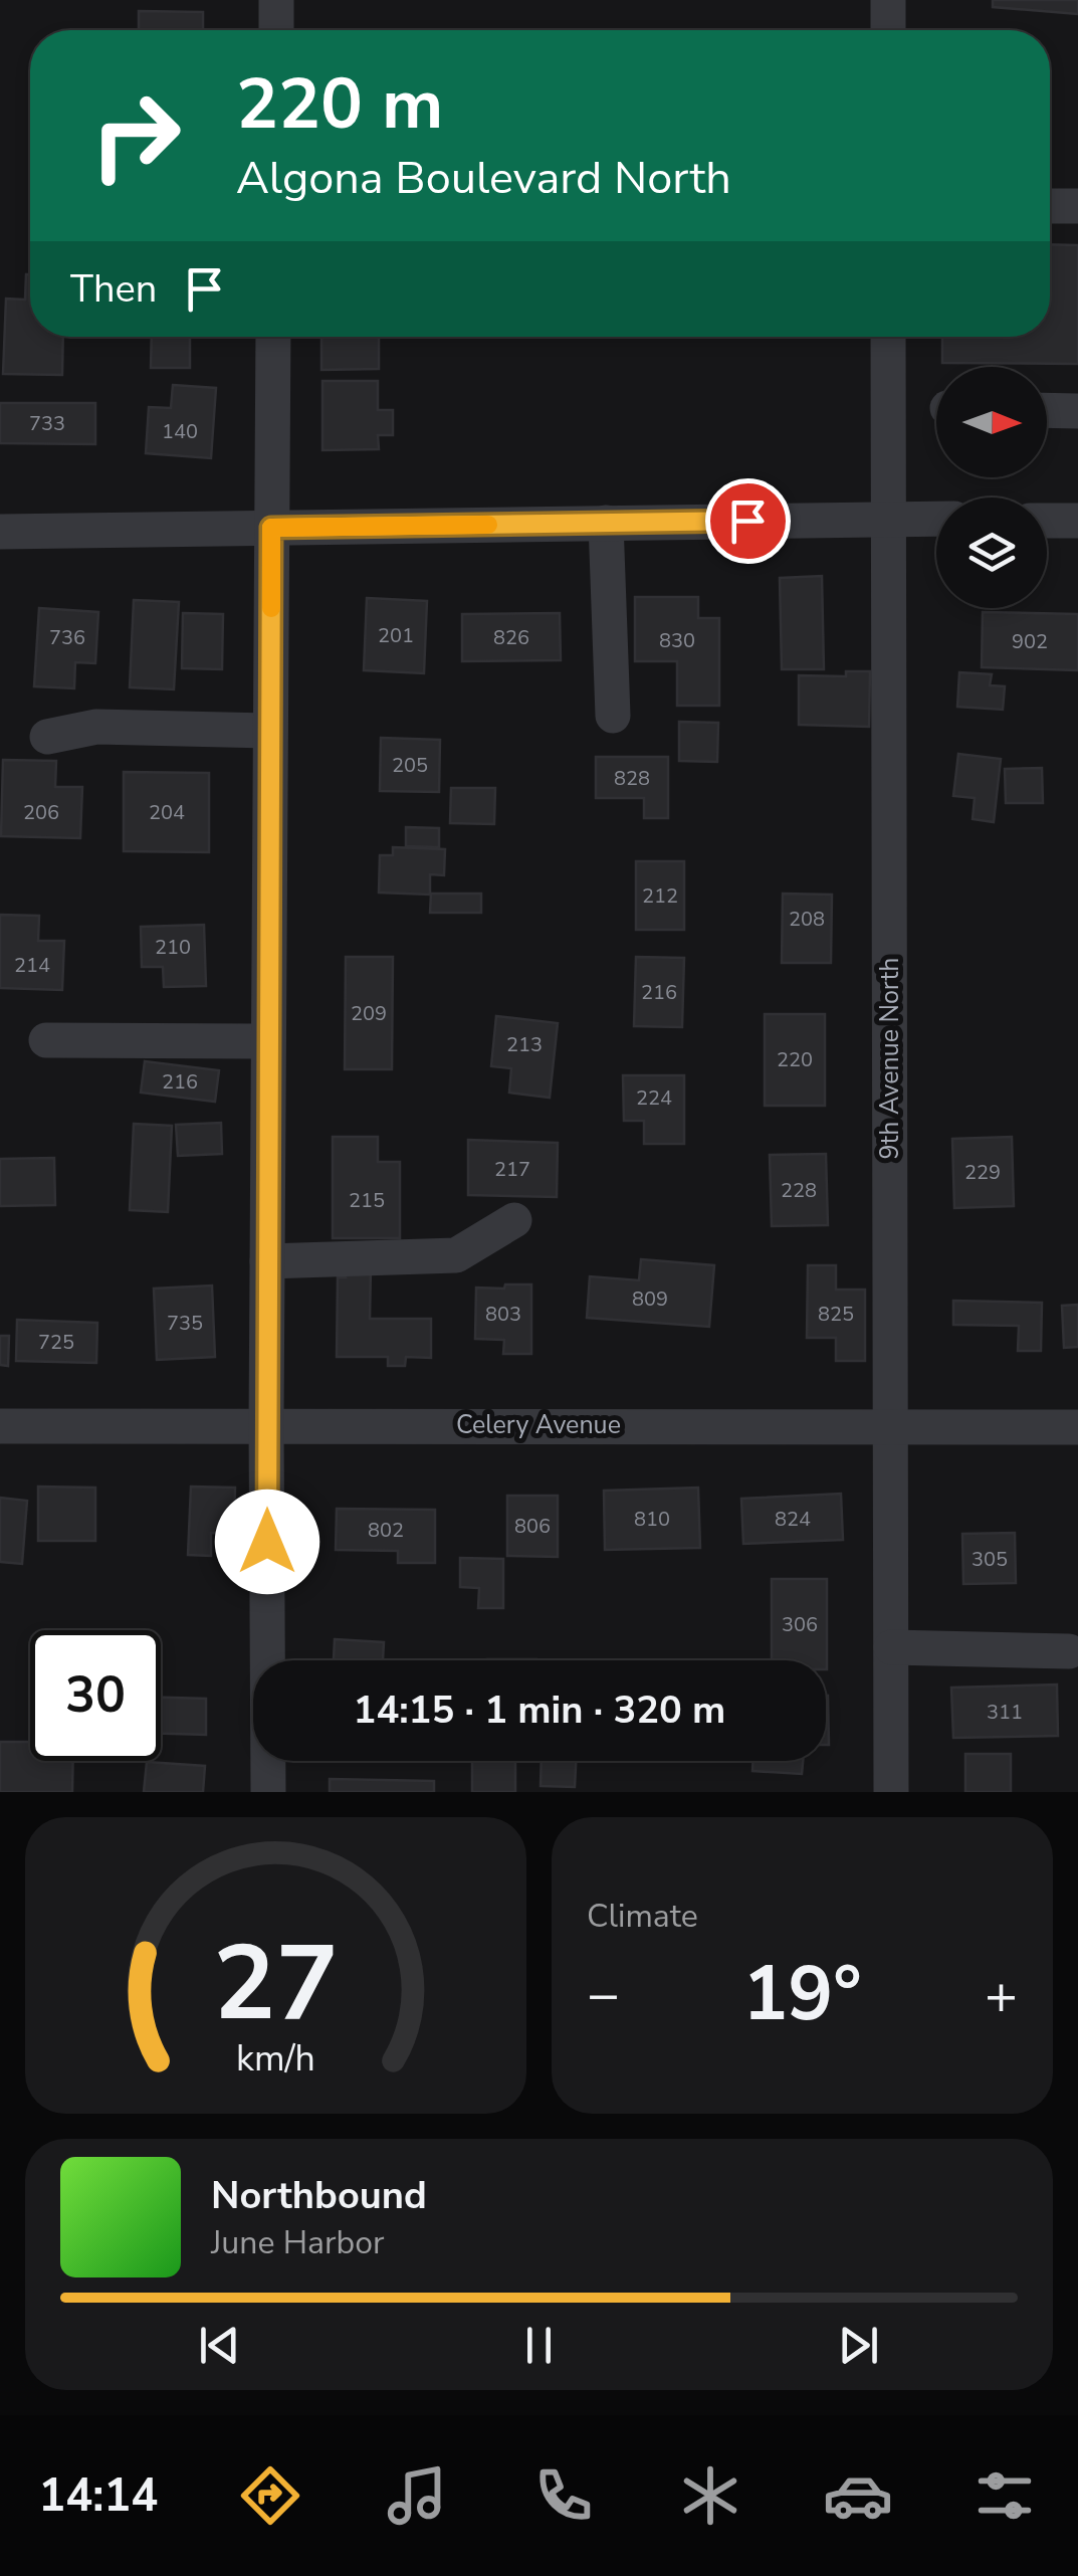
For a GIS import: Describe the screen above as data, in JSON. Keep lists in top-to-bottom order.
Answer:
{
  "streets": {
    "street": ["9th Avenue North", "Celery Avenue"]
  },
  "crossings": [
    ["9th Avenue North", "Celery Avenue"]
  ],
  "house_numbers": [
    "733",
    "140",
    "201",
    "736",
    "826",
    "830",
    "902",
    "205",
    "828",
    "206",
    "204",
    "212",
    "208",
    "210",
    "214",
    "216",
    "209",
    "213",
    "220",
    "216",
    "224",
    "217",
    "229",
    "228",
    "215",
    "809",
    "803",
    "825",
    "735",
    "725",
    "810",
    "824",
    "806",
    "802",
    "305",
    "306",
    "311"
  ],
  "north": "right",
  "page": {
    "turn": ["220 m", "Algona Boulevard North"],
    "then": "Then",
    "limit": "30",
    "trip": "14:15 · 1 min · 320 m",
    "tile": "Climate",
    "heat": ["−", "19°", "+"],
    "song": ["Northbound", "June Harbor"],
    "tabs": "14:14",
    "gauge": ["27", "km/h"]
  }
}
